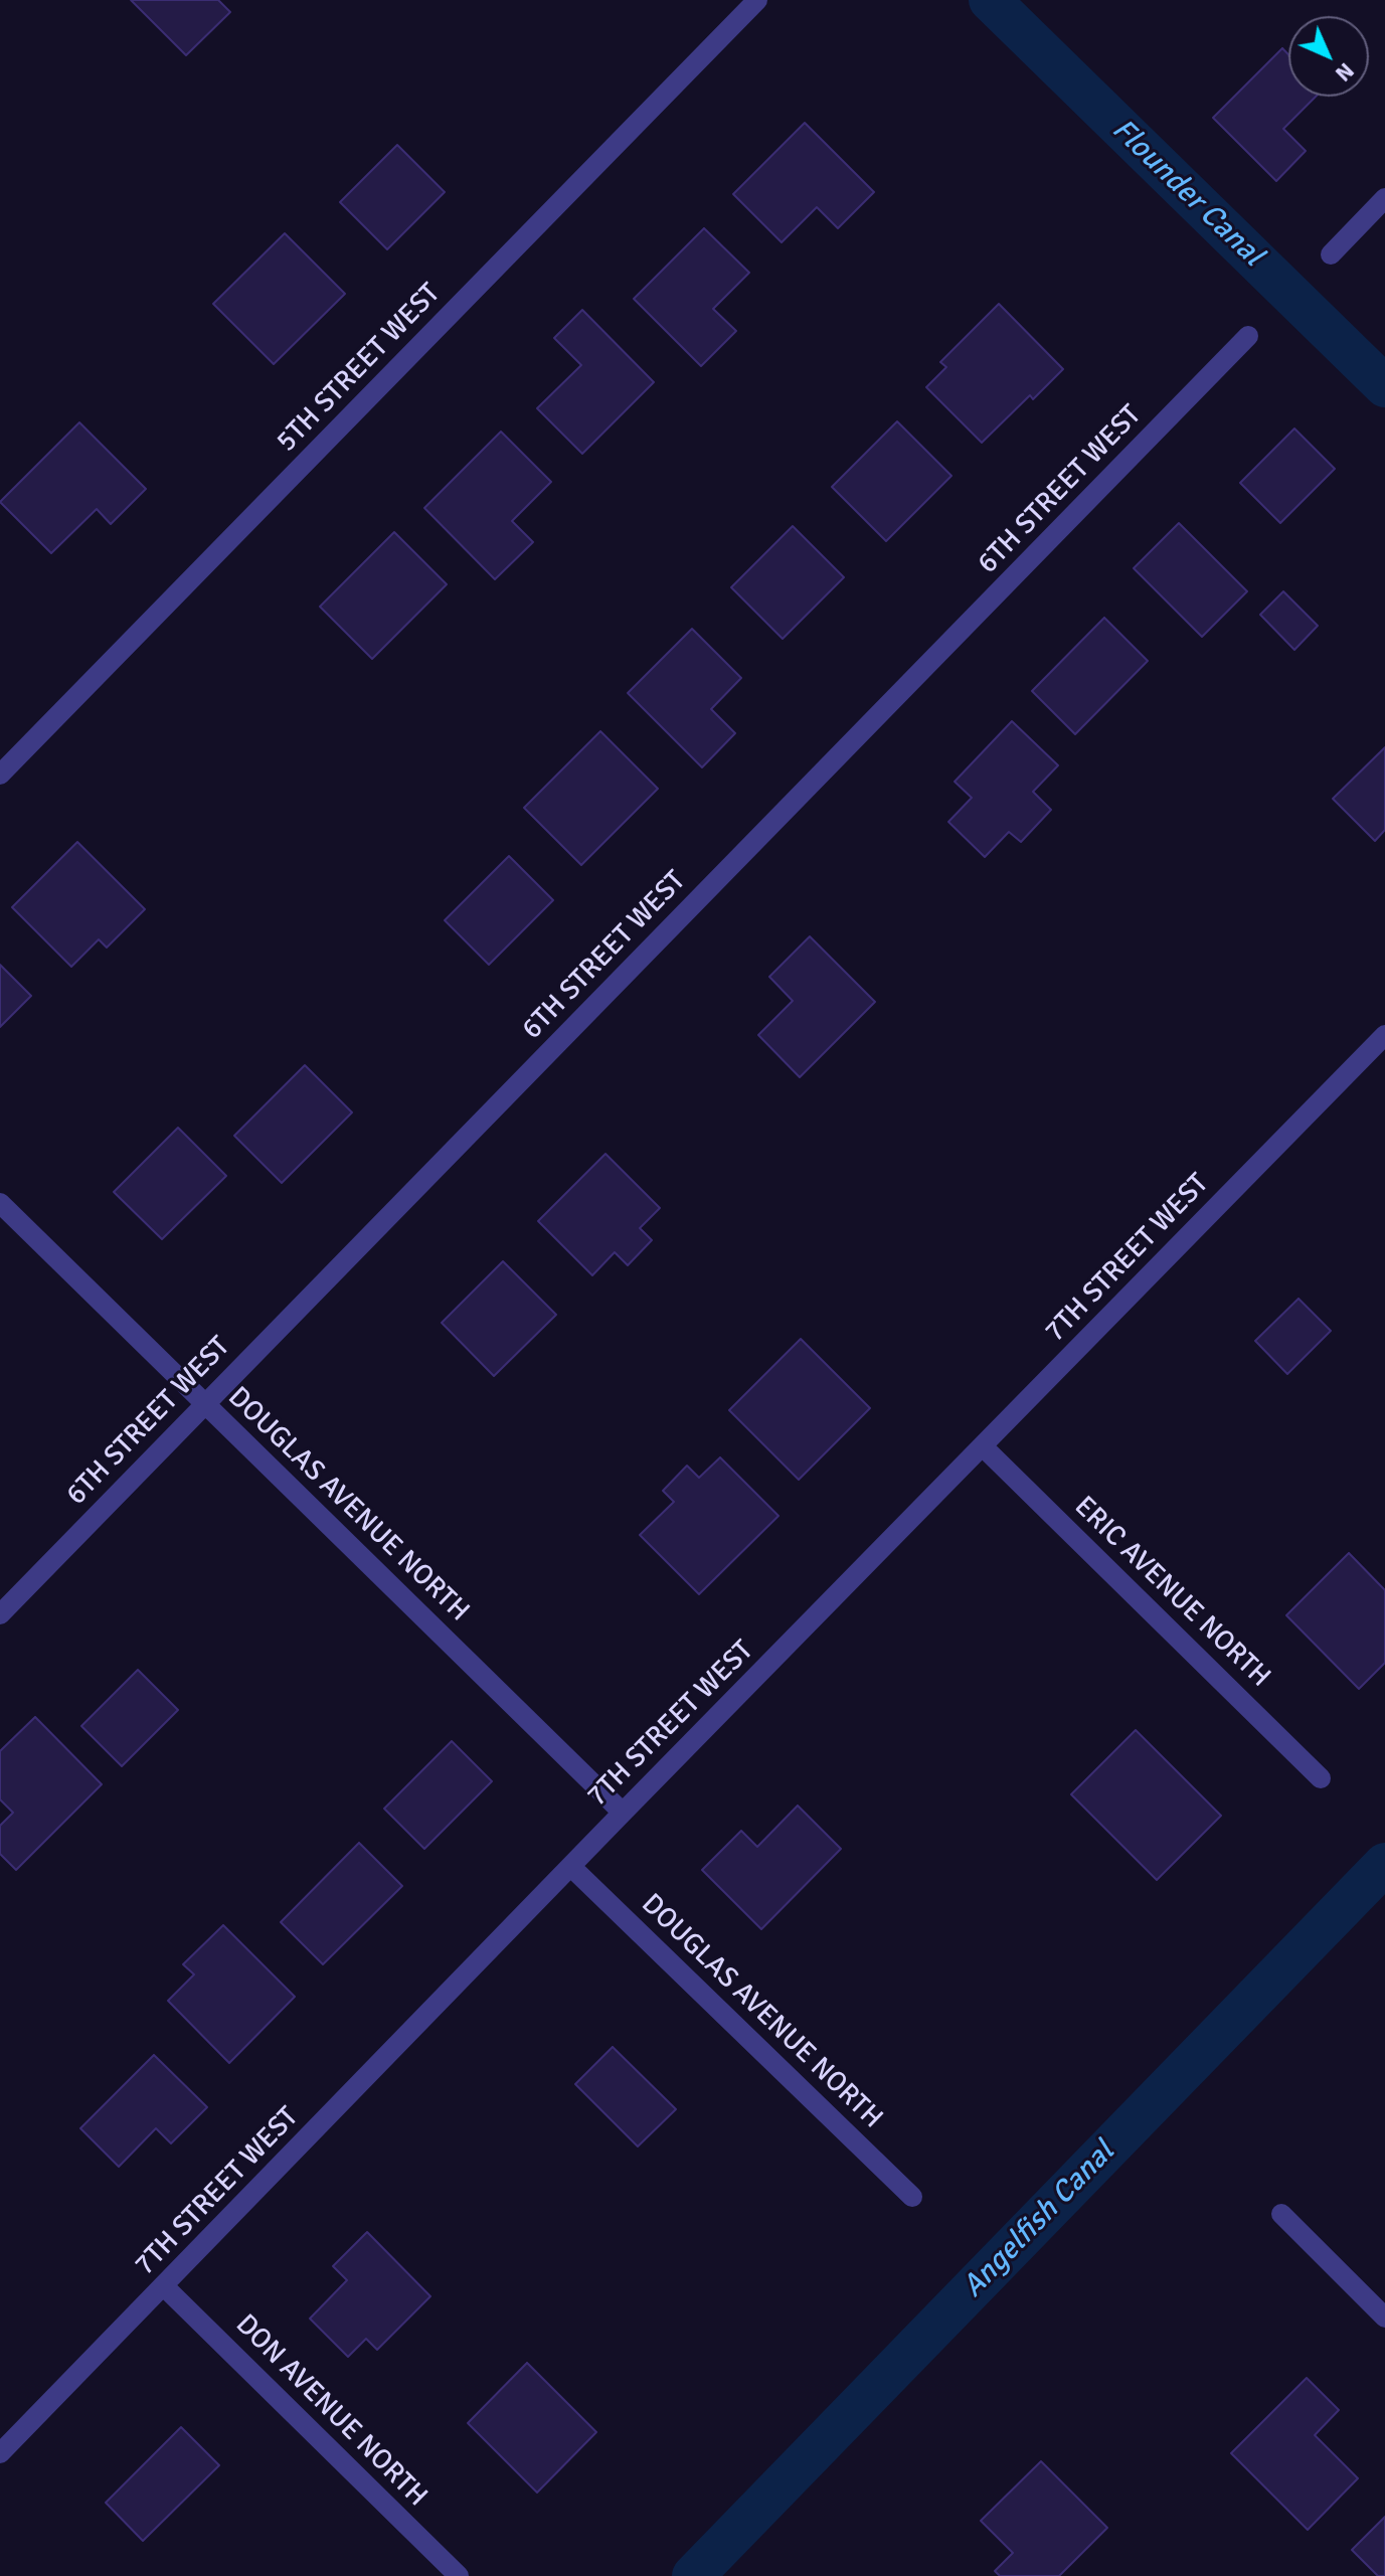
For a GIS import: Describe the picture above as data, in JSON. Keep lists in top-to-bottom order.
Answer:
{
  "streets": {
    "street": [
      "5TH STREET WEST",
      "6TH STREET WEST",
      "7TH STREET WEST",
      "DOUGLAS AVENUE NORTH",
      "ERIC AVENUE NORTH",
      "DON AVENUE NORTH"
    ]
  },
  "crossings": [
    ["6TH STREET WEST", "DOUGLAS AVENUE NORTH"],
    ["7TH STREET WEST", "DOUGLAS AVENUE NORTH"],
    ["7TH STREET WEST", "ERIC AVENUE NORTH"],
    ["7TH STREET WEST", "DON AVENUE NORTH"]
  ],
  "water": ["Flounder Canal", "Angelfish Canal"],
  "north": "bottom right"
}
